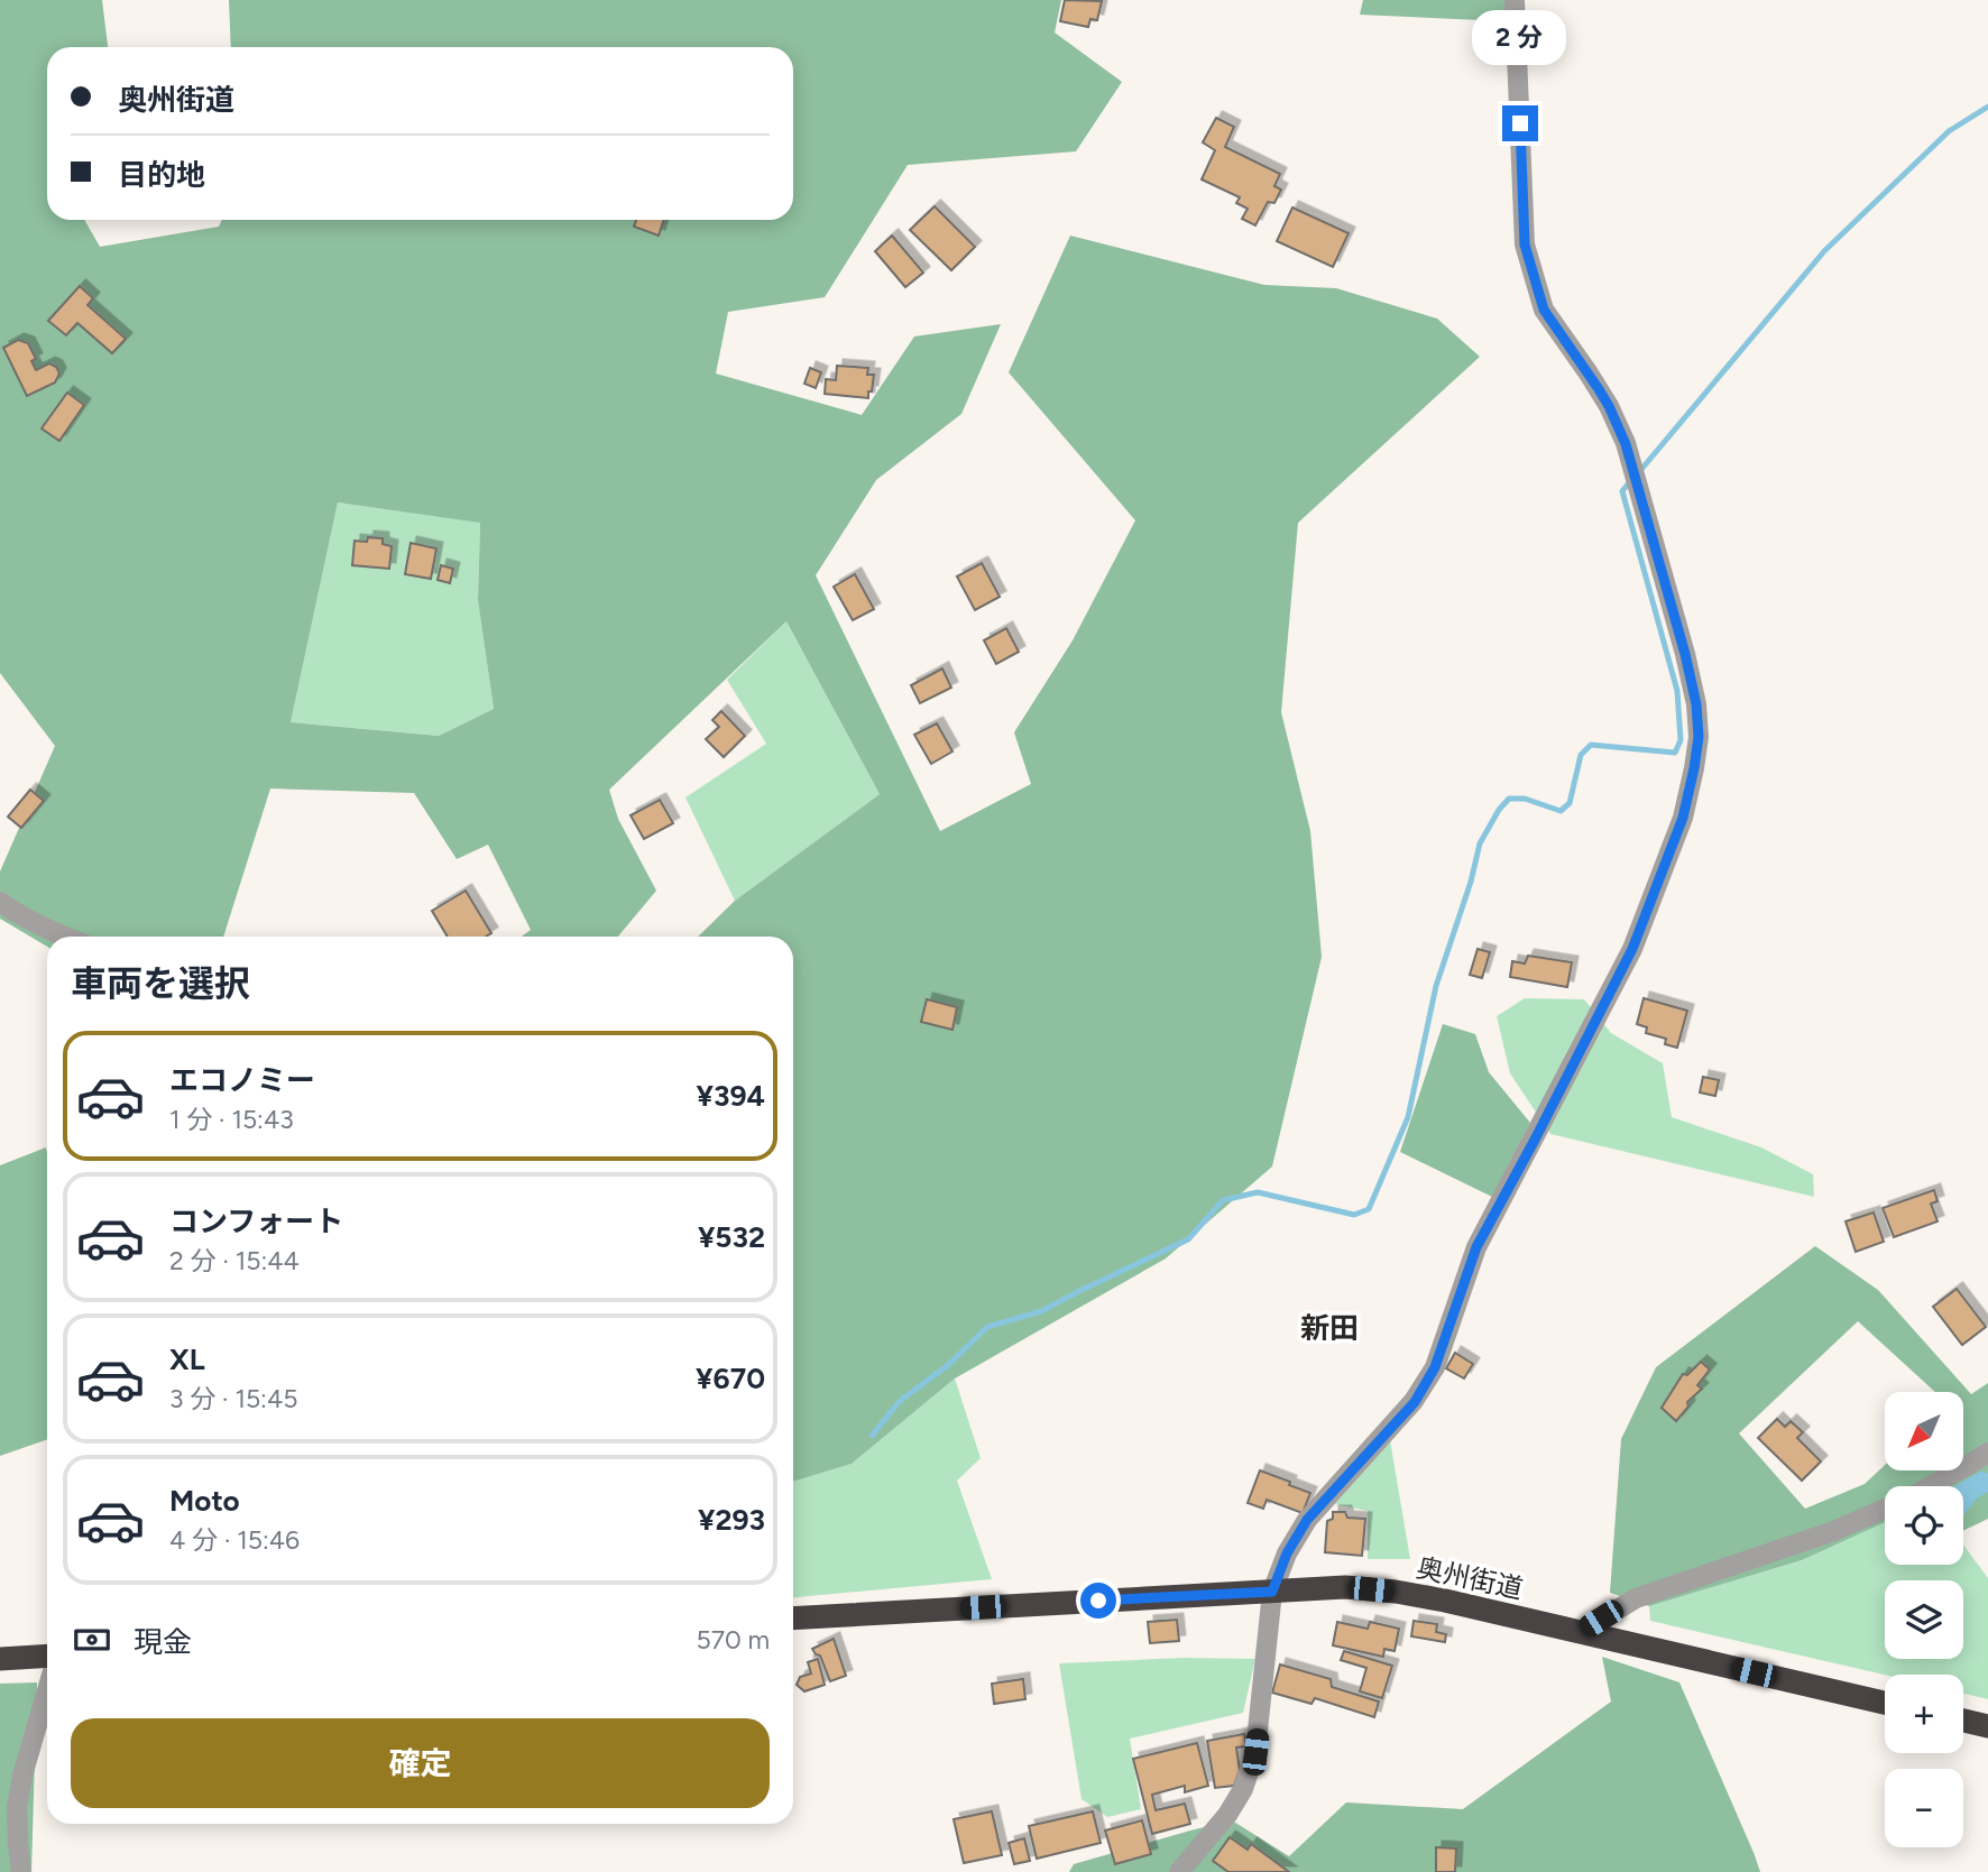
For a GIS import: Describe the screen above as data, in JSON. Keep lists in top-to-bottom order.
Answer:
{
  "streets": {
    "highway": ["奥州街道"]
  },
  "districts": ["新田"],
  "north": "bottom left",
  "page": {
    "bubble": "2 分",
    "banner": ["奥州街道", "目的地"],
    "heading": "車両を選択",
    "list": [
      {
        "name": "エコノミー",
        "note": "1 分 · 15:43",
        "value": "¥394"
      },
      {
        "name": "コンフォート",
        "note": "2 分 · 15:44",
        "value": "¥532"
      },
      {
        "name": "XL",
        "note": "3 分 · 15:45",
        "value": "¥670"
      },
      {
        "name": "Moto",
        "note": "4 分 · 15:46",
        "value": "¥293"
      }
    ],
    "map_buttons": ["+", "−"],
    "pay": ["現金", "570 m"],
    "buttons": "確定"
  }
}
